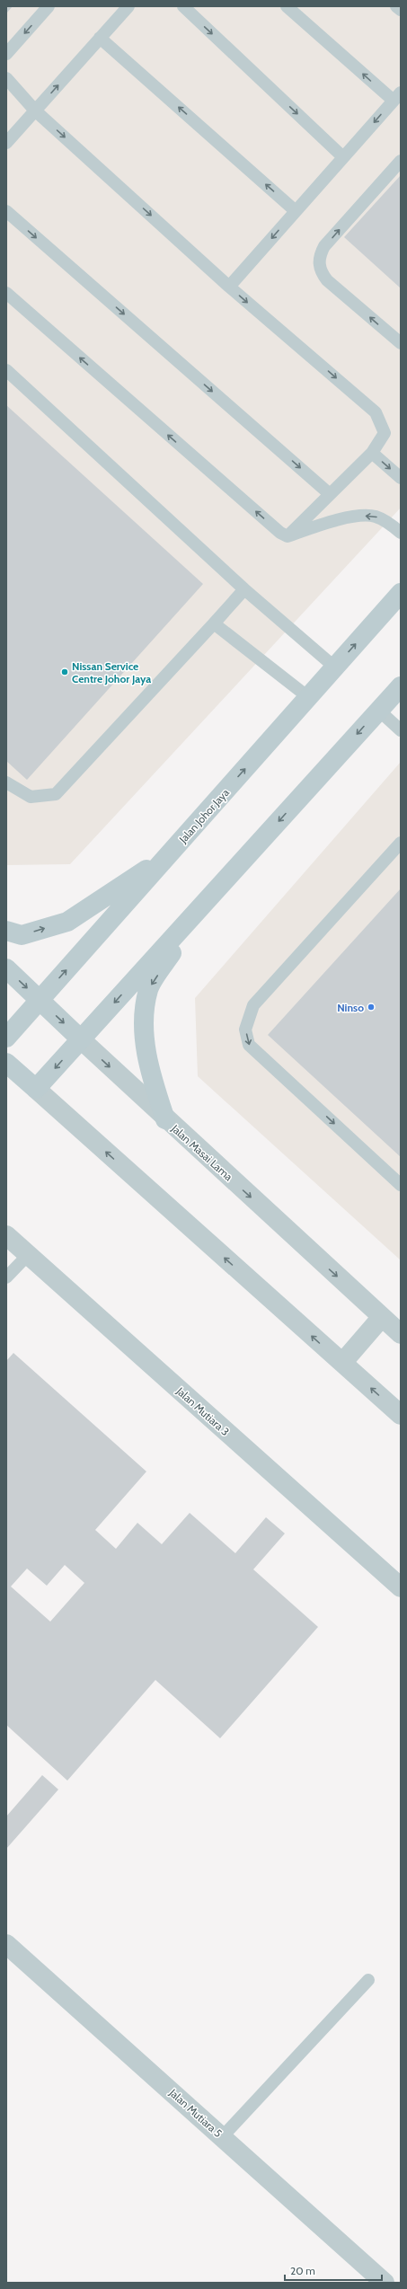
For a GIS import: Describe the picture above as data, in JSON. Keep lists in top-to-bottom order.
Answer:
{
  "streets": {
    "main road": ["Jalan Johor Jaya", "Jalan Masai Lama"],
    "street": ["Jalan Mutiara 3", "Jalan Mutiara 5"]
  },
  "crossings": [
    ["Jalan Johor Jaya", "Jalan Masai Lama"]
  ],
  "one_way": ["Jalan Masai Lama"],
  "places": ["Nissan Service Centre Johor Jaya", "Ninso"],
  "scale_bar": "20 m"
}
